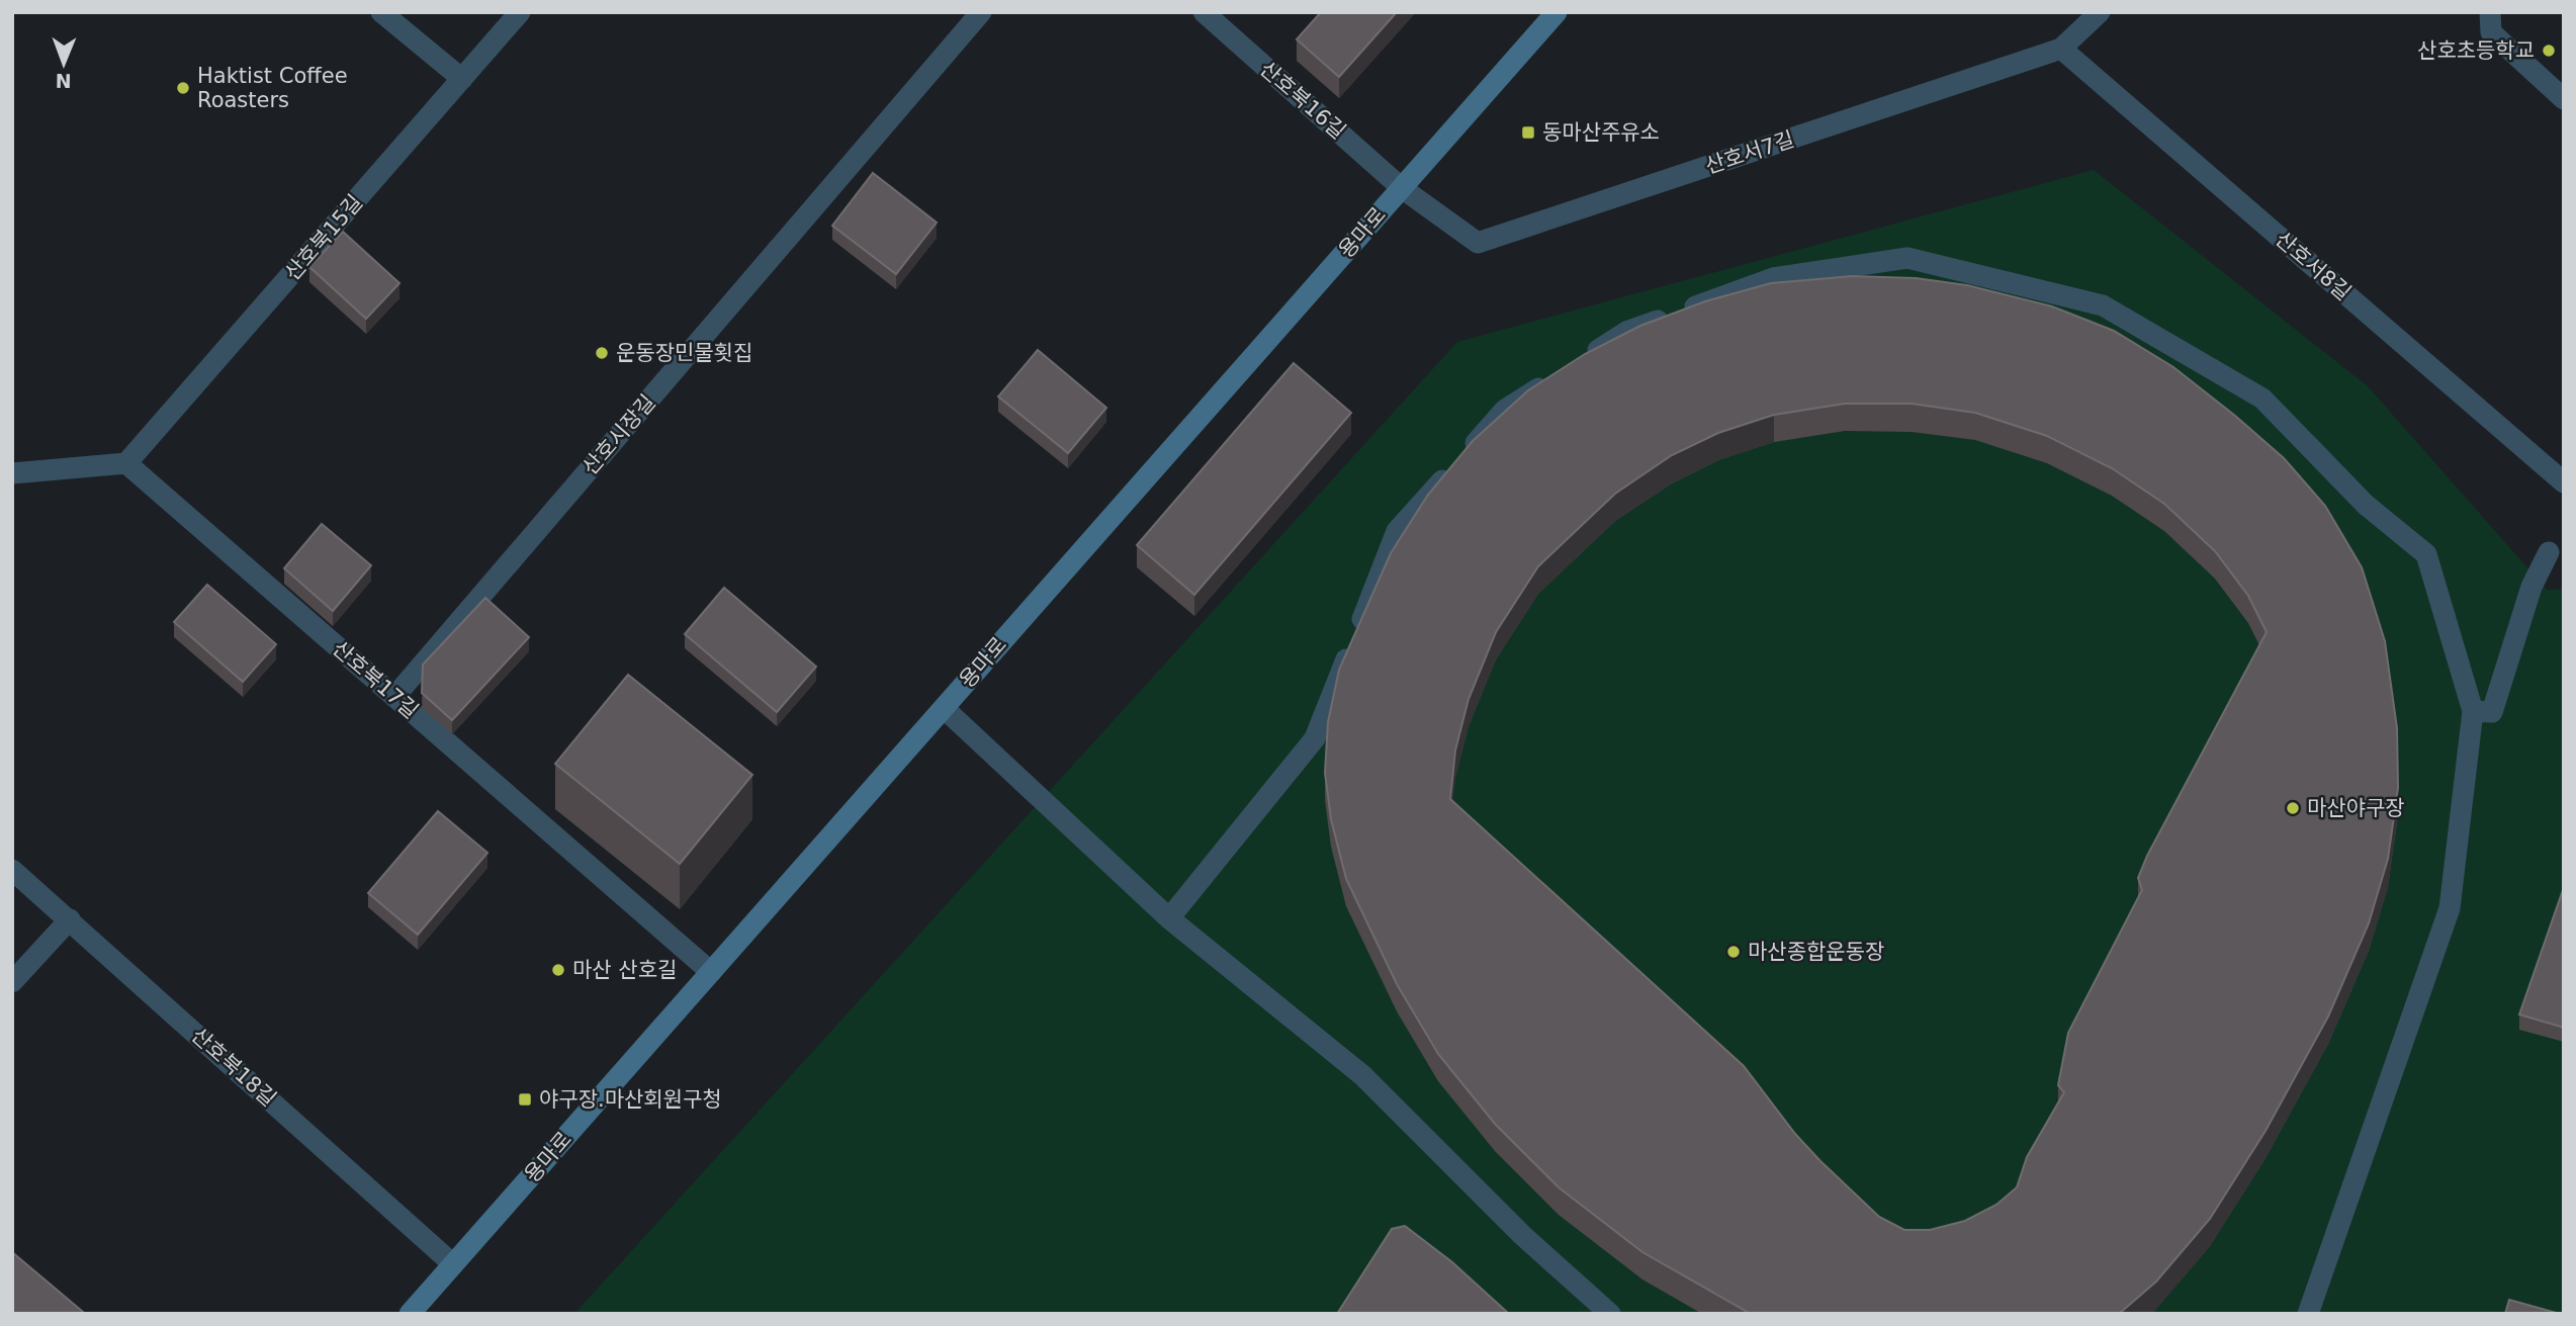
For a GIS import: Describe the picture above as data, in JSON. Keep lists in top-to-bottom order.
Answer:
{
  "streets": {
    "main road": ["용마로"],
    "street": [
      "산호북16길",
      "산호서7길",
      "산호북15길",
      "산호서8길",
      "산호시장길",
      "산호북17길",
      "산호북18길"
    ]
  },
  "crossings": [
    ["산호북16길", "산호서7길"],
    ["산호북16길", "용마로"],
    ["산호서7길", "용마로"],
    ["산호서7길", "산호서8길"],
    ["용마로", "산호북17길"],
    ["용마로", "산호북18길"],
    ["산호북15길", "산호북17길"],
    ["산호시장길", "산호북17길"]
  ],
  "places": {
    "other": [
      "산호초등학교",
      "Haktist Coffee Roasters",
      "운동장민물횟집",
      "마산야구장",
      "마산종합운동장",
      "마산 산호길"
    ],
    "transit": ["동마산주유소", "야구장.마산회원구청"]
  },
  "north": "bottom"
}
